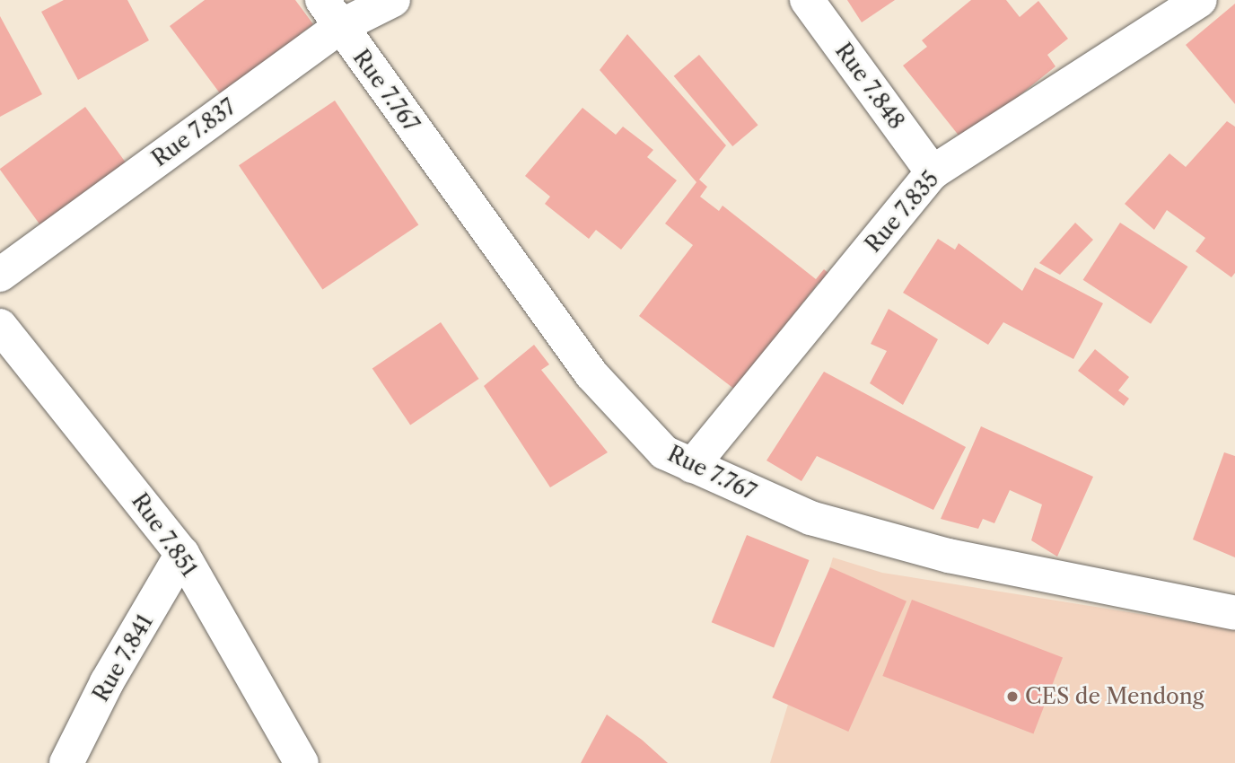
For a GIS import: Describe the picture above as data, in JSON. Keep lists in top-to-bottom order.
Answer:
{
  "streets": {
    "street": [
      "Rue 7.848",
      "Rue 7.767",
      "Rue 7.837",
      "Rue 7.835",
      "Rue 7.851",
      "Rue 7.841"
    ]
  },
  "crossings": [
    ["Rue 7.848", "Rue 7.835"],
    ["Rue 7.767", "Rue 7.837"],
    ["Rue 7.767", "Rue 7.835"],
    ["Rue 7.851", "Rue 7.841"]
  ],
  "places": ["CES de Mendong"]
}
